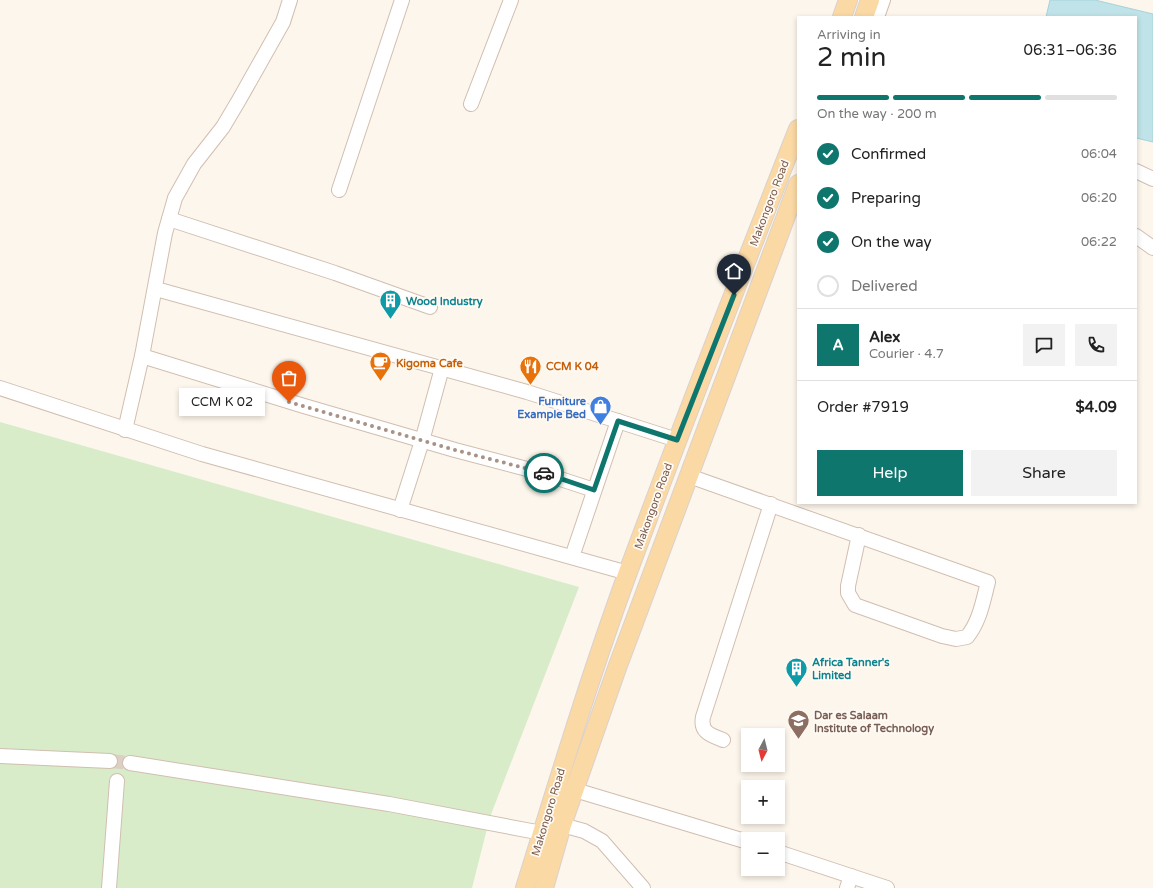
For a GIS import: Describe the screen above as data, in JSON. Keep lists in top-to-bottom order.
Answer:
{
  "streets": {
    "main road": ["Makongoro Road"]
  },
  "places": {
    "building": ["Wood Industry", "Africa Tanner's Limited"],
    "cafe": ["Kigoma Cafe"],
    "restaurant": ["CCM K 04"],
    "other": ["CCM K 02"],
    "shop": ["Furniture Example Bed"],
    "school or university": ["Dar es Salaam Institute of Technology"]
  },
  "north": "bottom",
  "page": {
    "heading": ["2 min", "Arriving in", "06:31–06:36"],
    "panel": [
      "Alex",
      "Courier · 4.7",
      "Order #7919",
      "$4.09"
    ],
    "bar": "On the way · 200 m",
    "list": [
      ["Confirmed", "06:04"],
      ["Preparing", "06:20"],
      ["On the way", "06:22"],
      "Delivered"
    ],
    "round": "A",
    "bubble": "CCM K 02",
    "buttons": ["Help", "Share"],
    "map_buttons": ["+", "−"]
  }
}
